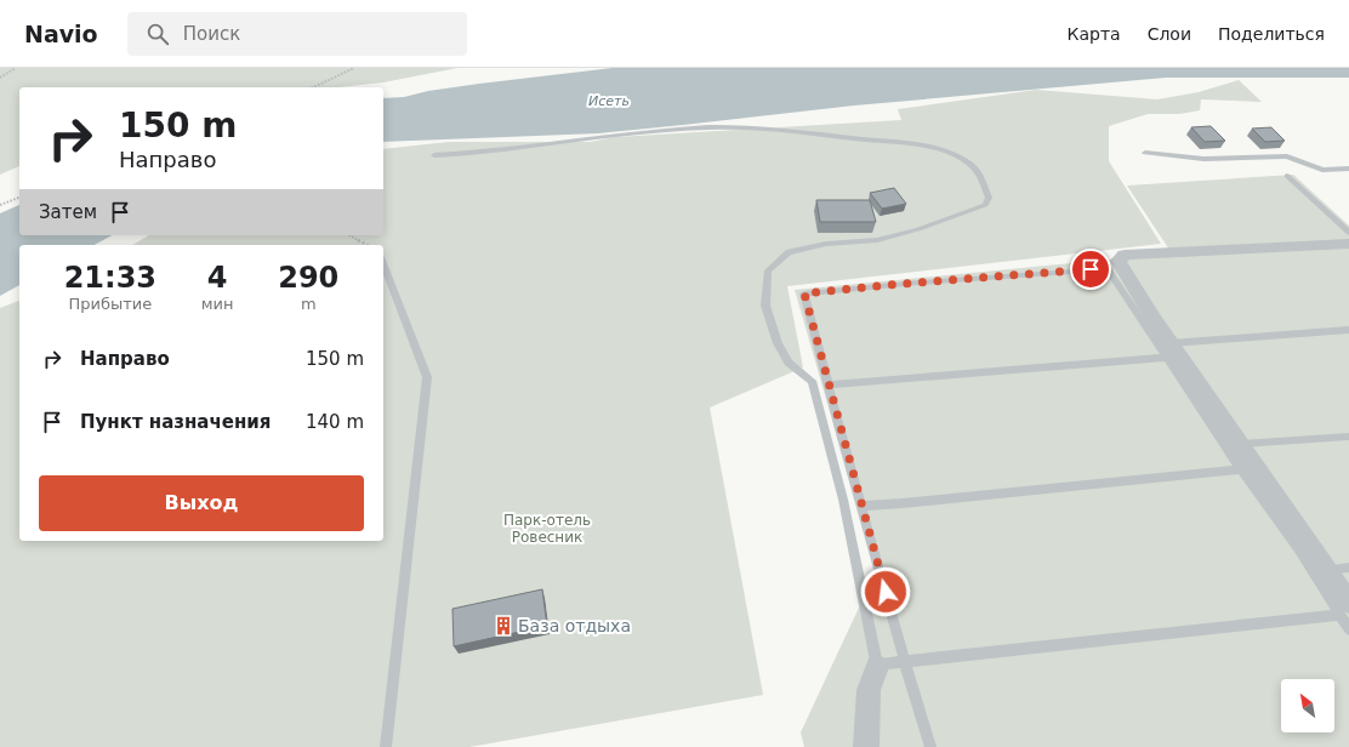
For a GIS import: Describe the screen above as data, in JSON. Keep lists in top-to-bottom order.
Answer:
{
  "water": ["Исеть"],
  "parks": ["Парк-отель Ровесник"],
  "places": {
    "building": ["База отдыха"]
  },
  "north": "top left",
  "page": {
    "header": "Navio",
    "search": "Поиск",
    "nav": ["Карта", "Слои", "Поделиться"],
    "turn": ["150 m", "Направо"],
    "then": "Затем",
    "eta": [
      "21:33",
      "Прибытие",
      "4",
      "мин",
      "290",
      "m"
    ],
    "list": [
      {
        "name": "Направо",
        "value": "150 m"
      },
      {
        "name": "Пункт назначения",
        "value": "140 m"
      }
    ],
    "buttons": "Выход"
  }
}
